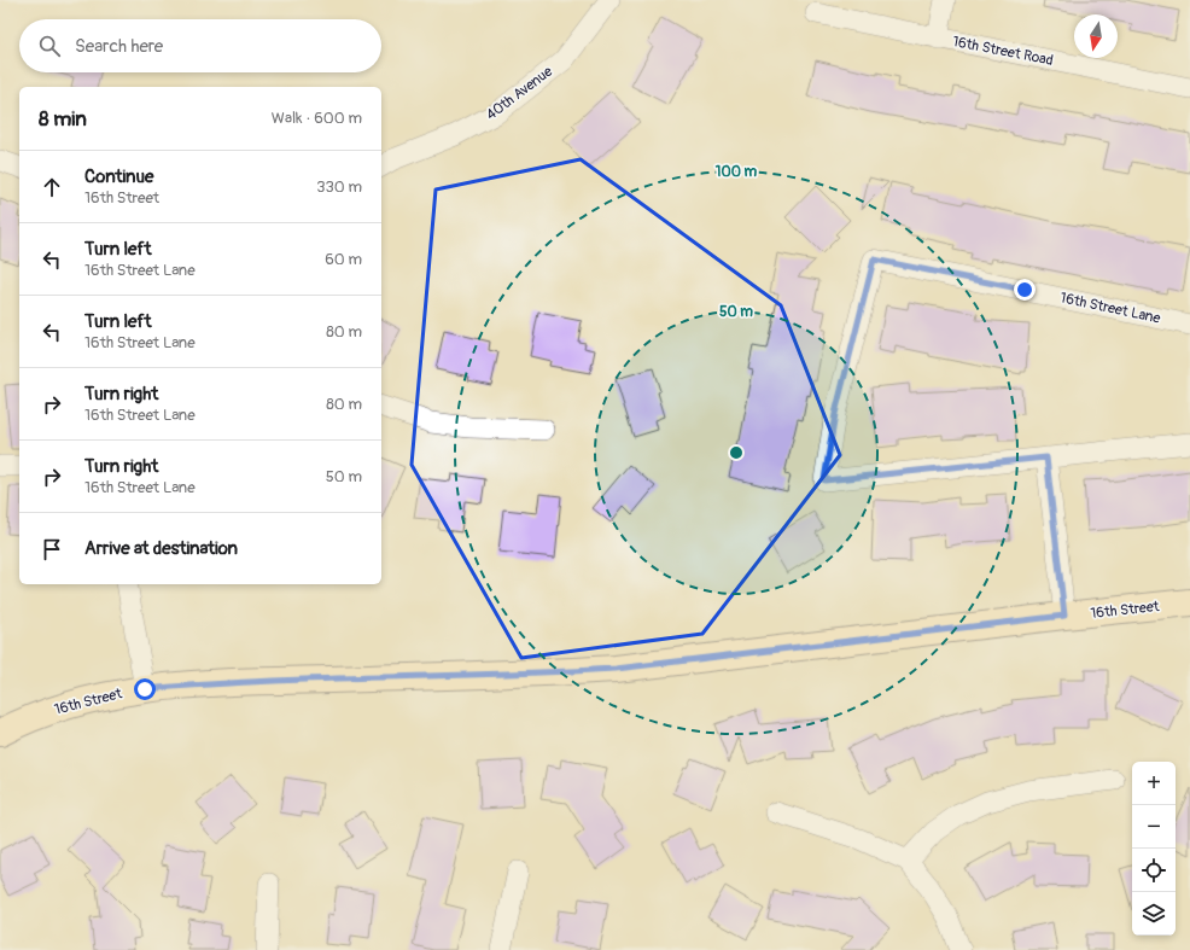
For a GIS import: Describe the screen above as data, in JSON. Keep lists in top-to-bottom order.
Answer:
{
  "streets": {
    "main road": ["16th Street"],
    "street": ["16th Street Road", "40th Avenue", "16th Street Lane"]
  },
  "north": "bottom",
  "page": {
    "search": "Search here",
    "heading": ["8 min", "Walk · 600 m"],
    "list": [
      ["Continue", "16th Street", "330 m"],
      ["Turn left", "16th Street Lane", "60 m"],
      ["Turn left", "16th Street Lane", "80 m"],
      ["Turn right", "16th Street Lane", "80 m"],
      ["Turn right", "16th Street Lane", "50 m"],
      "Arrive at destination"
    ],
    "map_buttons": ["+", "−"]
  },
  "rings": ["100 m", "50 m"]
}
